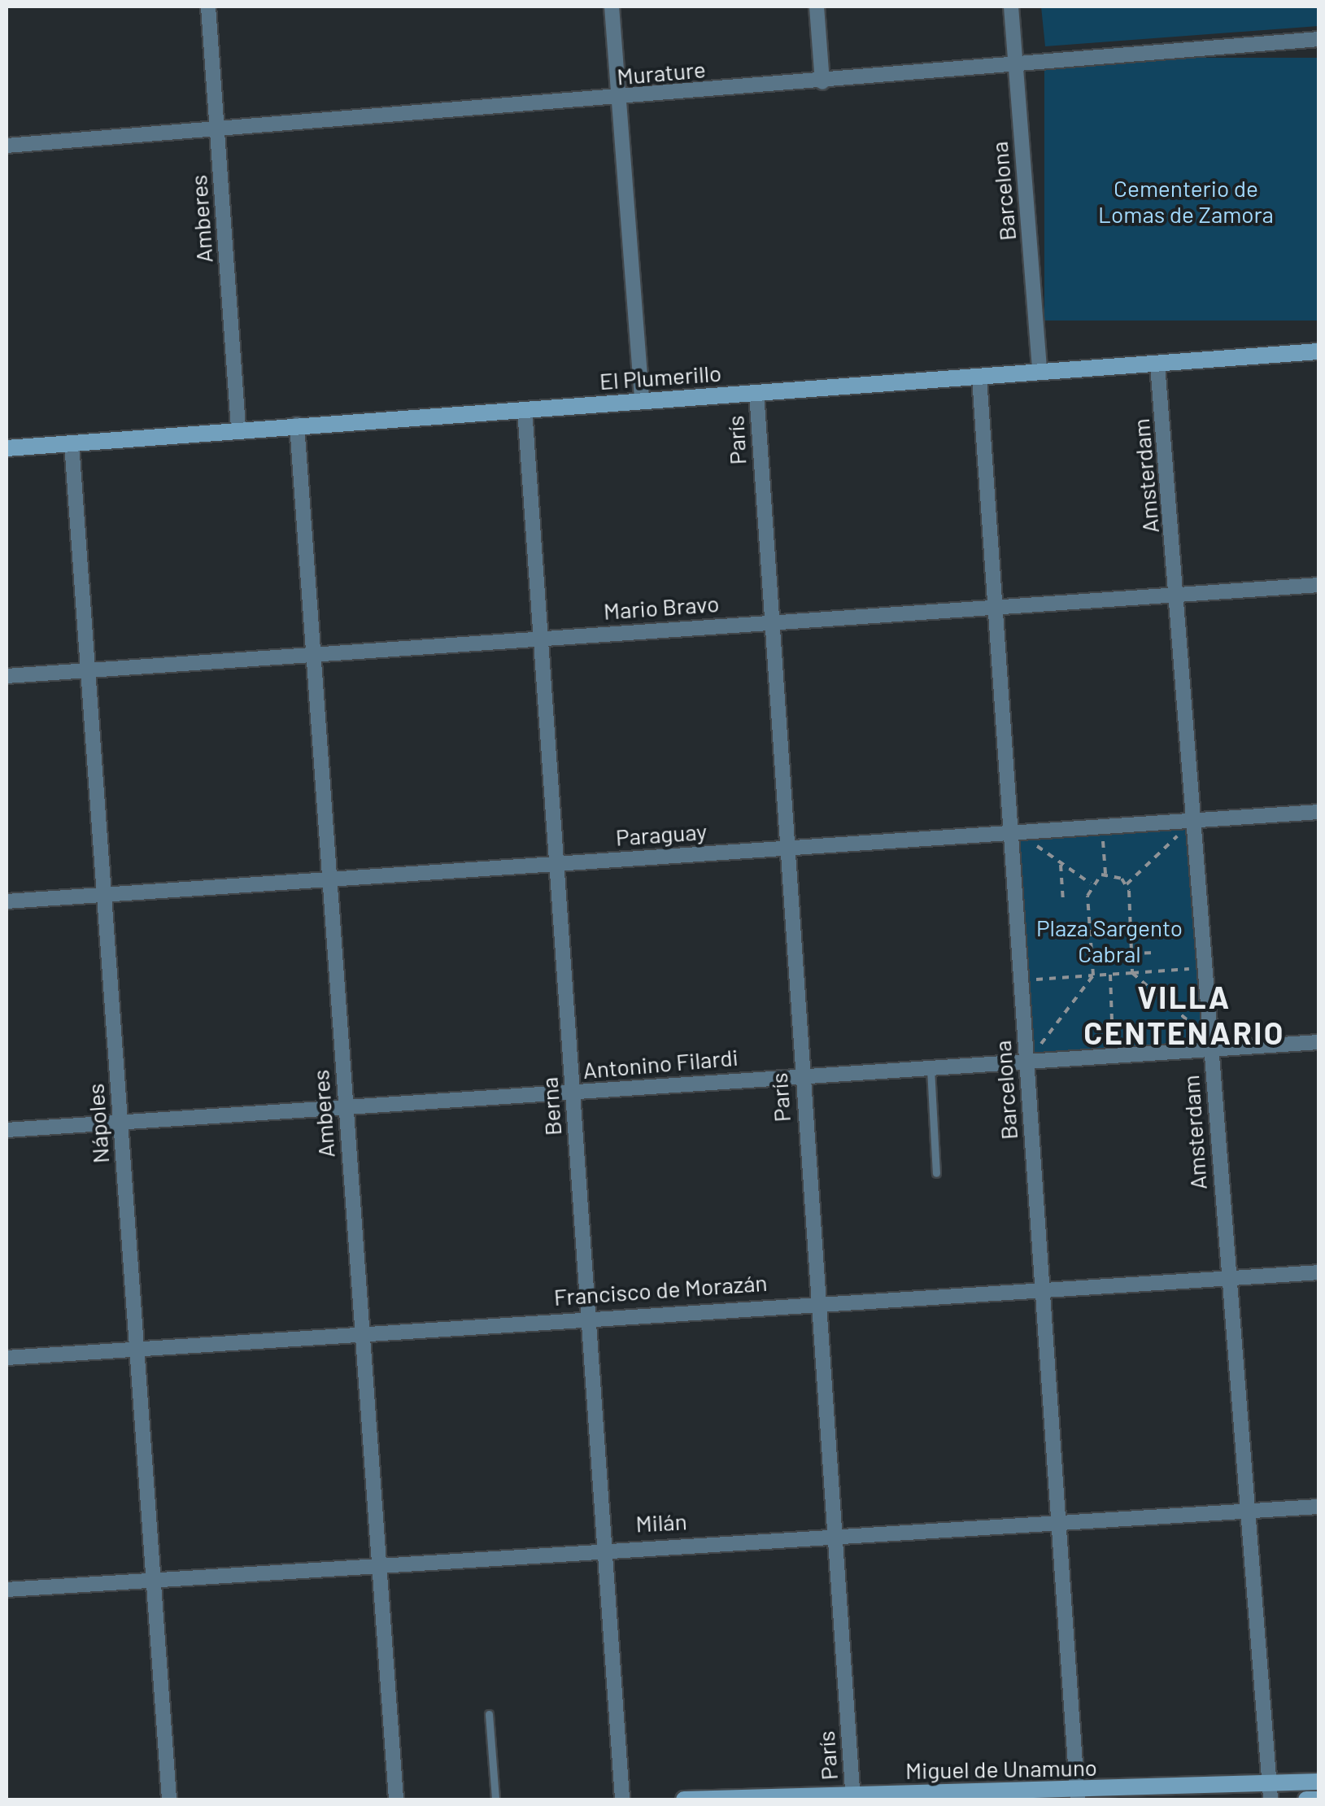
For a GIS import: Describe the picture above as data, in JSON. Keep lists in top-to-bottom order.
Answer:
{
  "streets": {
    "street": [
      "Murature",
      "Barcelona",
      "Amberes",
      "El Plumerillo",
      "París",
      "Amsterdam",
      "Mario Bravo",
      "Paraguay",
      "Antonino Filardi",
      "Berna",
      "Nápoles",
      "Francisco de Morazán",
      "Milán",
      "Miguel de Unamuno"
    ]
  },
  "crossings": [
    ["Murature", "Barcelona"],
    ["Murature", "Amberes"],
    ["Barcelona", "El Plumerillo"],
    ["Barcelona", "Mario Bravo"],
    ["Barcelona", "Paraguay"],
    ["Barcelona", "Antonino Filardi"],
    ["Barcelona", "Francisco de Morazán"],
    ["Barcelona", "Milán"],
    ["Barcelona", "Miguel de Unamuno"],
    ["Amberes", "El Plumerillo"],
    ["Amberes", "Mario Bravo"],
    ["Amberes", "Paraguay"],
    ["Amberes", "Antonino Filardi"],
    ["Amberes", "Francisco de Morazán"],
    ["Amberes", "Milán"],
    ["El Plumerillo", "París"],
    ["El Plumerillo", "Amsterdam"],
    ["El Plumerillo", "Berna"],
    ["El Plumerillo", "Nápoles"],
    ["París", "Mario Bravo"],
    ["París", "Paraguay"],
    ["París", "Antonino Filardi"],
    ["París", "Francisco de Morazán"],
    ["París", "Milán"],
    ["París", "Miguel de Unamuno"],
    ["Amsterdam", "Mario Bravo"],
    ["Amsterdam", "Paraguay"],
    ["Amsterdam", "Antonino Filardi"],
    ["Amsterdam", "Francisco de Morazán"],
    ["Amsterdam", "Milán"],
    ["Amsterdam", "Miguel de Unamuno"],
    ["Mario Bravo", "Berna"],
    ["Mario Bravo", "Nápoles"],
    ["Paraguay", "Berna"],
    ["Paraguay", "Nápoles"],
    ["Antonino Filardi", "Berna"],
    ["Antonino Filardi", "Nápoles"],
    ["Berna", "Francisco de Morazán"],
    ["Berna", "Milán"],
    ["Nápoles", "Francisco de Morazán"],
    ["Nápoles", "Milán"]
  ],
  "districts": ["VILLA CENTENARIO"],
  "parks": ["Cementerio de Lomas de Zamora", "Plaza Sargento Cabral"]
}
